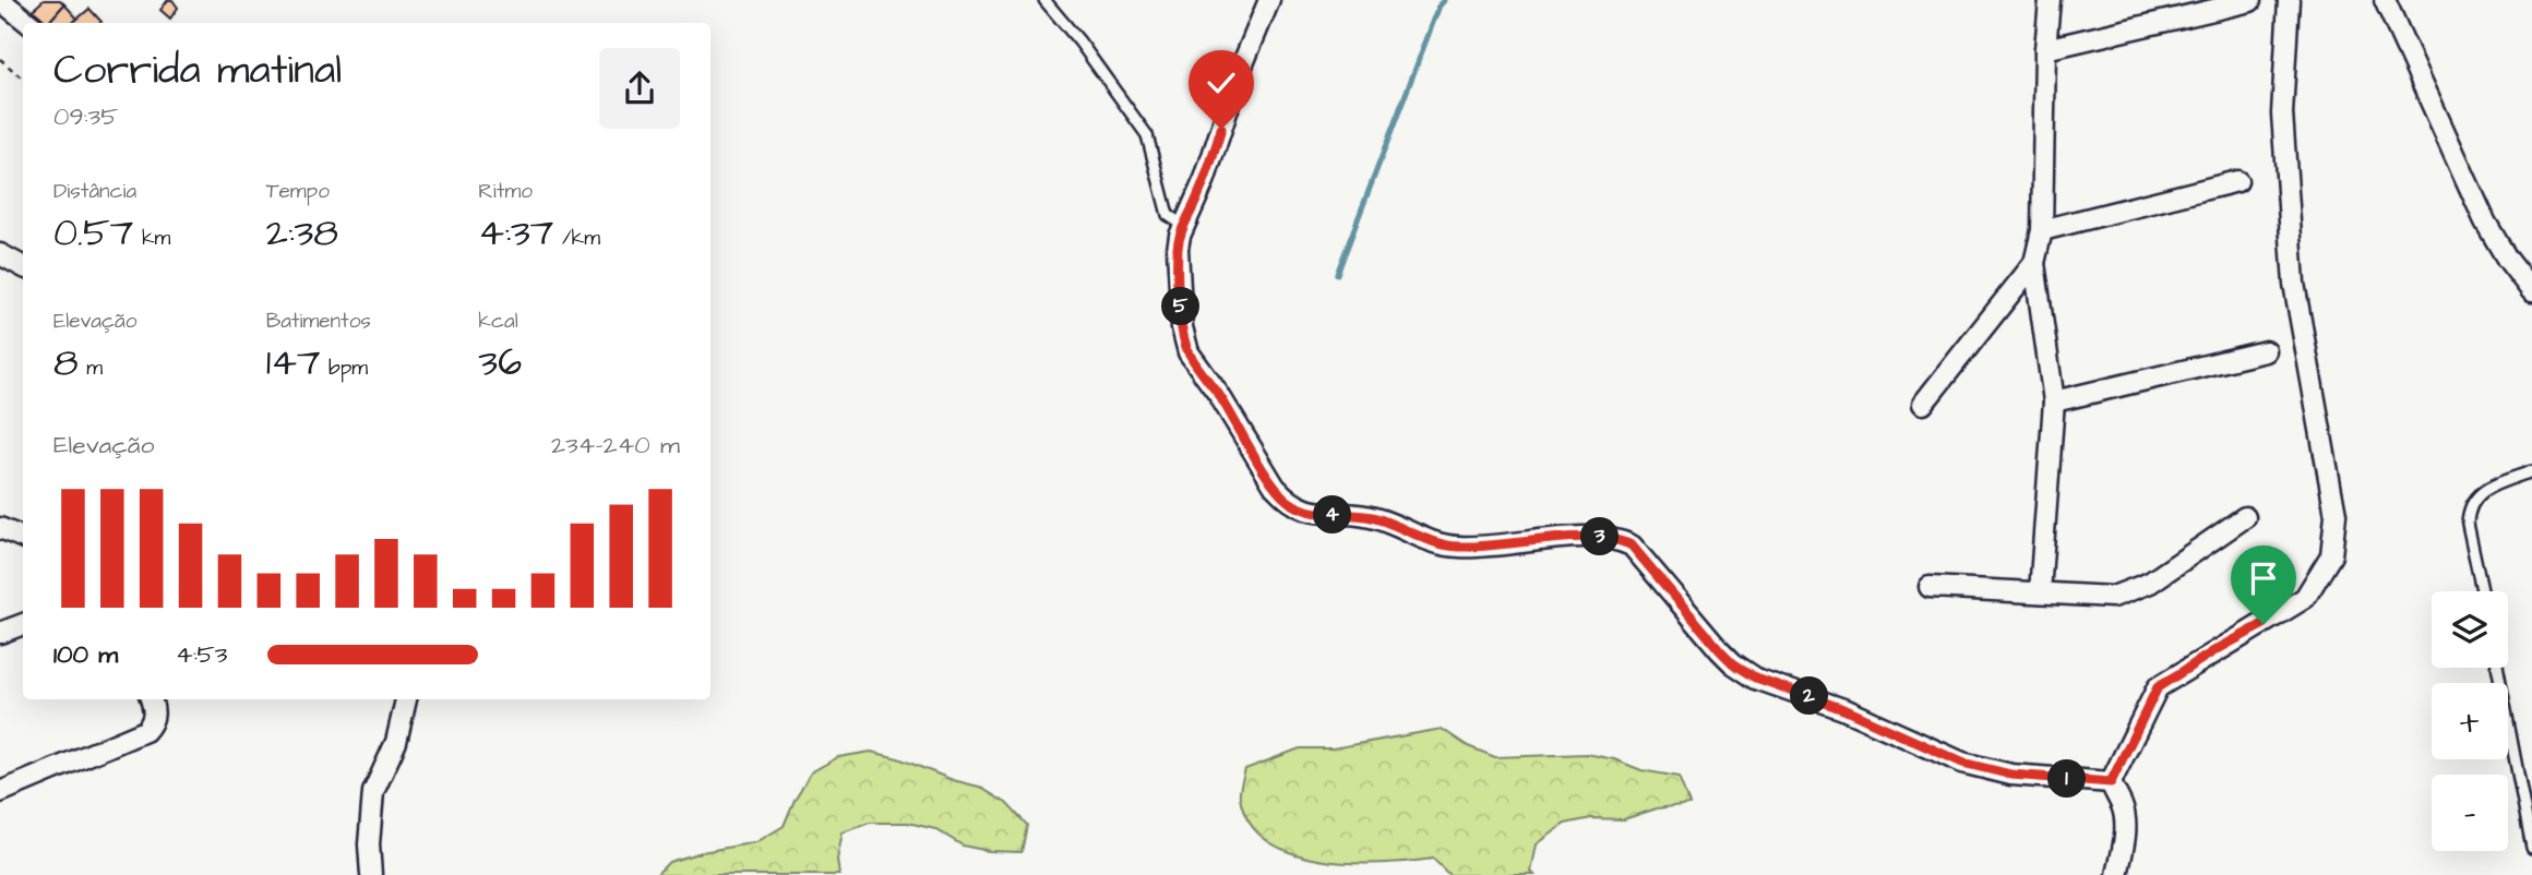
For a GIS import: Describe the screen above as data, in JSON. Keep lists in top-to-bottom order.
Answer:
{
  "page": {
    "heading": ["Corrida matinal", "09:35"],
    "stats": [
      ["Distância", "0.57 km"],
      ["Tempo", "2:38"],
      ["Ritmo", "4:37 /km"],
      ["Elevação", "8 m"],
      ["Batimentos", "147 bpm"],
      ["kcal", "36"]
    ],
    "pins": [
      "5",
      "4",
      "3",
      "2",
      "1"
    ],
    "chart": ["Elevação", "234–240 m"],
    "map_buttons": ["+", "−"],
    "list": [
      {
        "name": "100 m",
        "note": "4:53"
      }
    ]
  }
}
